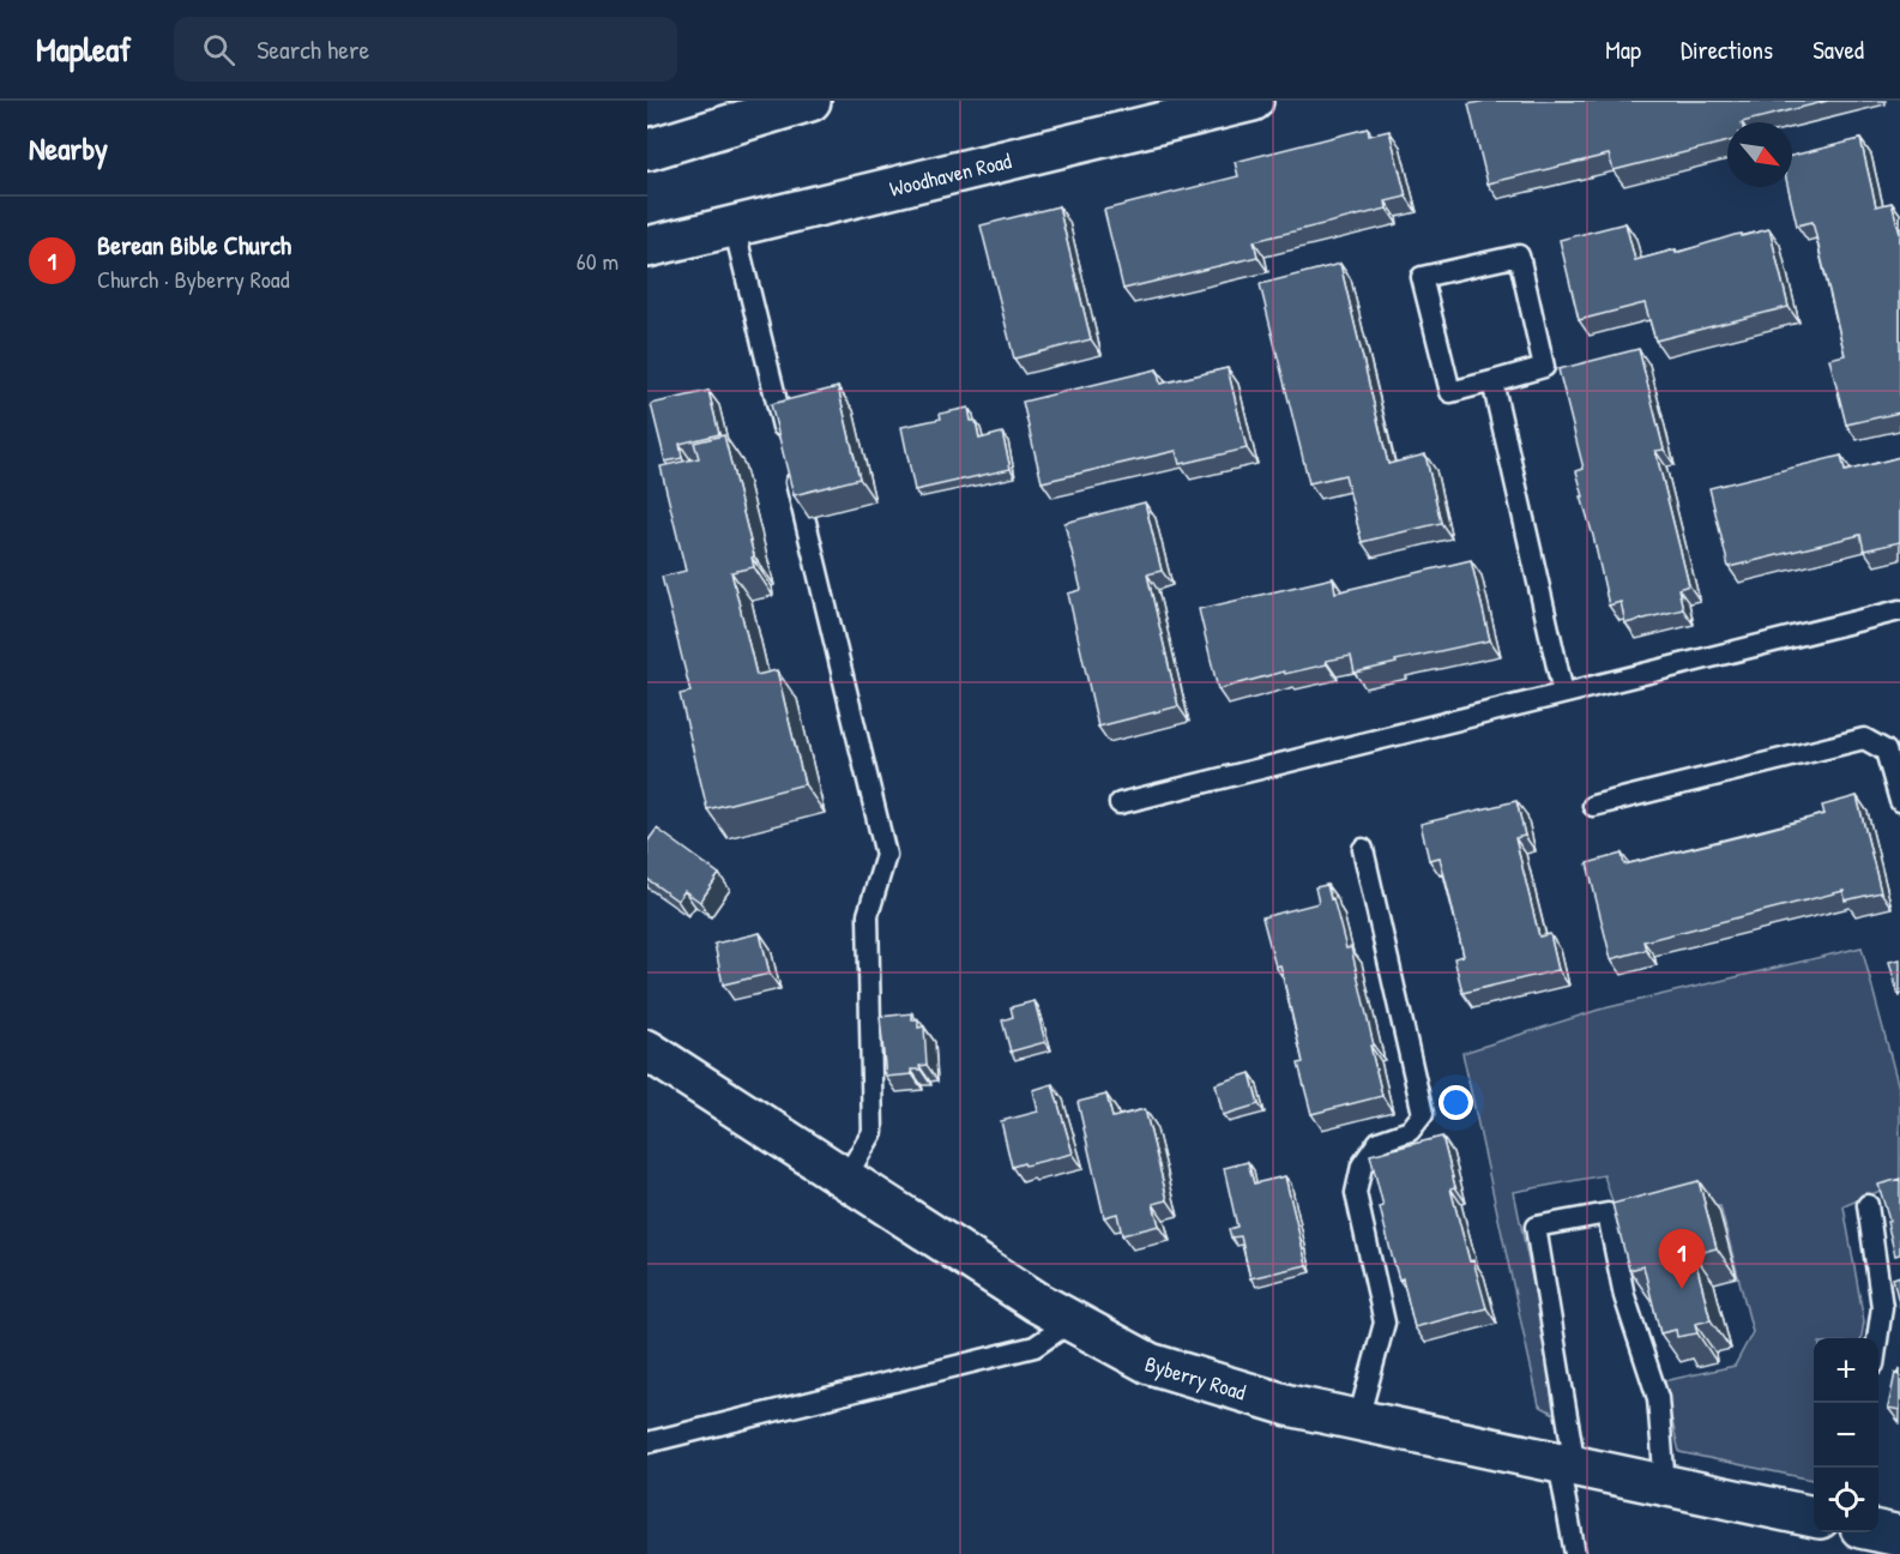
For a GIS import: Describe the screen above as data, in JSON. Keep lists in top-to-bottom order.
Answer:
{
  "streets": {
    "main road": ["Woodhaven Road", "Byberry Road"]
  },
  "north": "bottom right",
  "page": {
    "header": "Mapleaf",
    "search": "Search here",
    "nav": ["Map", "Directions", "Saved"],
    "heading": "Nearby",
    "list": [
      {
        "mark": "1",
        "name": "Berean Bible Church",
        "note": "Church · Byberry Road",
        "value": "60 m"
      }
    ],
    "pins": "1",
    "map_buttons": ["+", "−"]
  }
}
